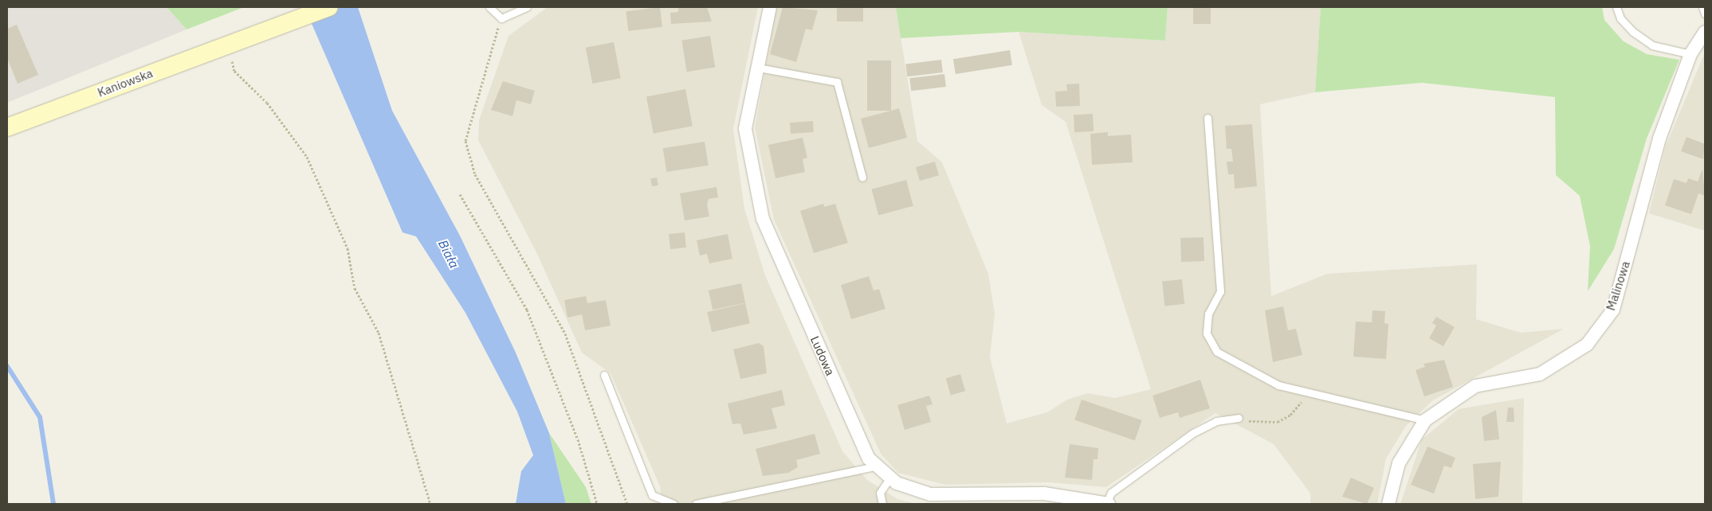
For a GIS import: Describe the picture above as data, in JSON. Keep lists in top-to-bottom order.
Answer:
{
  "streets": {
    "street": ["Kaniowska", "Malinowa", "Ludowa"]
  },
  "water": ["Biała"]
}
